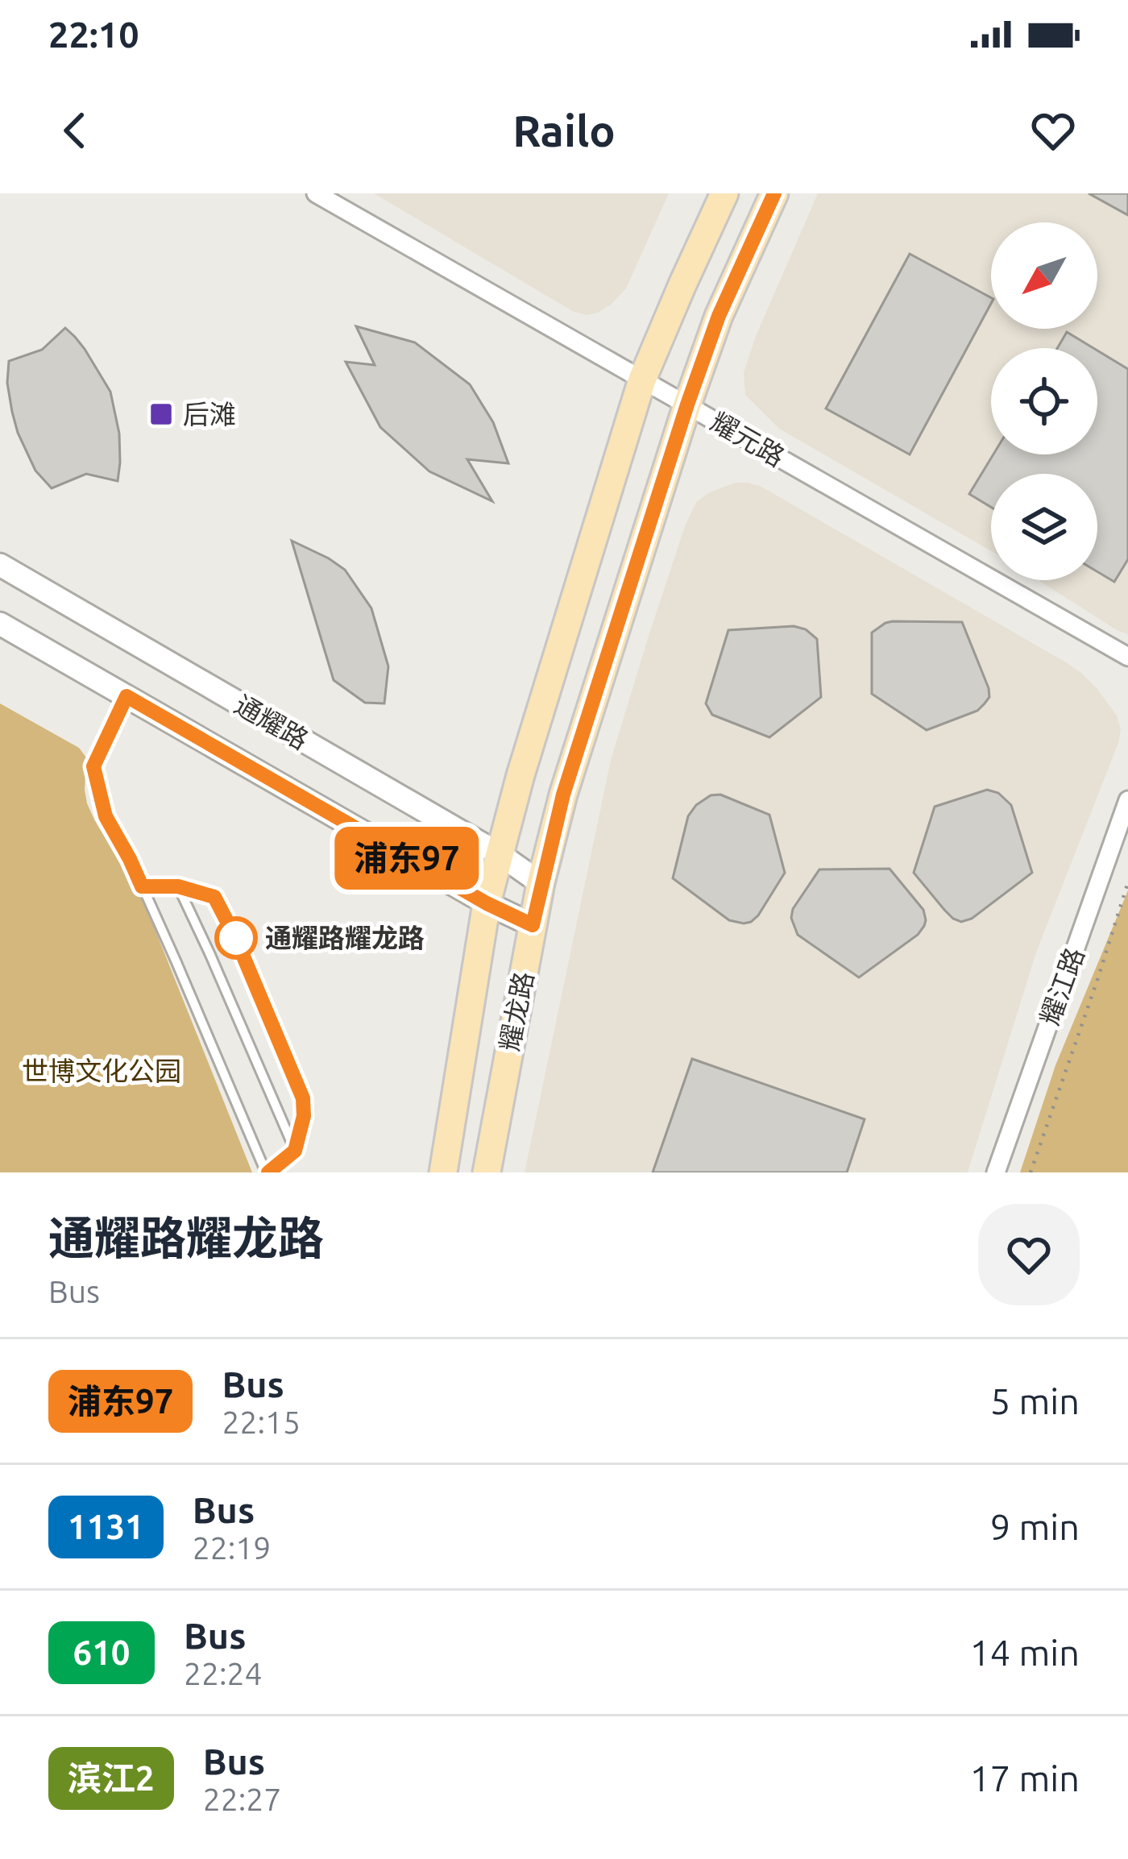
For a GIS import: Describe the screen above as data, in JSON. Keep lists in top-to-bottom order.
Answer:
{
  "streets": {
    "main road": ["耀龙路"],
    "street": ["耀元路", "通耀路", "耀江路"]
  },
  "crossings": [
    ["耀元路", "耀龙路"],
    ["通耀路", "耀龙路"]
  ],
  "parks": ["世博文化公园"],
  "places": {
    "transit": ["后滩"],
    "other": ["通耀路耀龙路"]
  },
  "lines": ["bus line 浦东97"],
  "north": "bottom left",
  "page": {
    "status": "22:10",
    "header": "Railo",
    "on_map": "浦东97",
    "heading": ["通耀路耀龙路", "Bus"],
    "list": [
      {
        "mark": "浦东97",
        "name": "Bus",
        "note": "22:15",
        "value": "5 min"
      },
      {
        "mark": "1131",
        "name": "Bus",
        "note": "22:19",
        "value": "9 min"
      },
      {
        "mark": "610",
        "name": "Bus",
        "note": "22:24",
        "value": "14 min"
      },
      {
        "mark": "滨江2",
        "name": "Bus",
        "note": "22:27",
        "value": "17 min"
      }
    ]
  }
}
